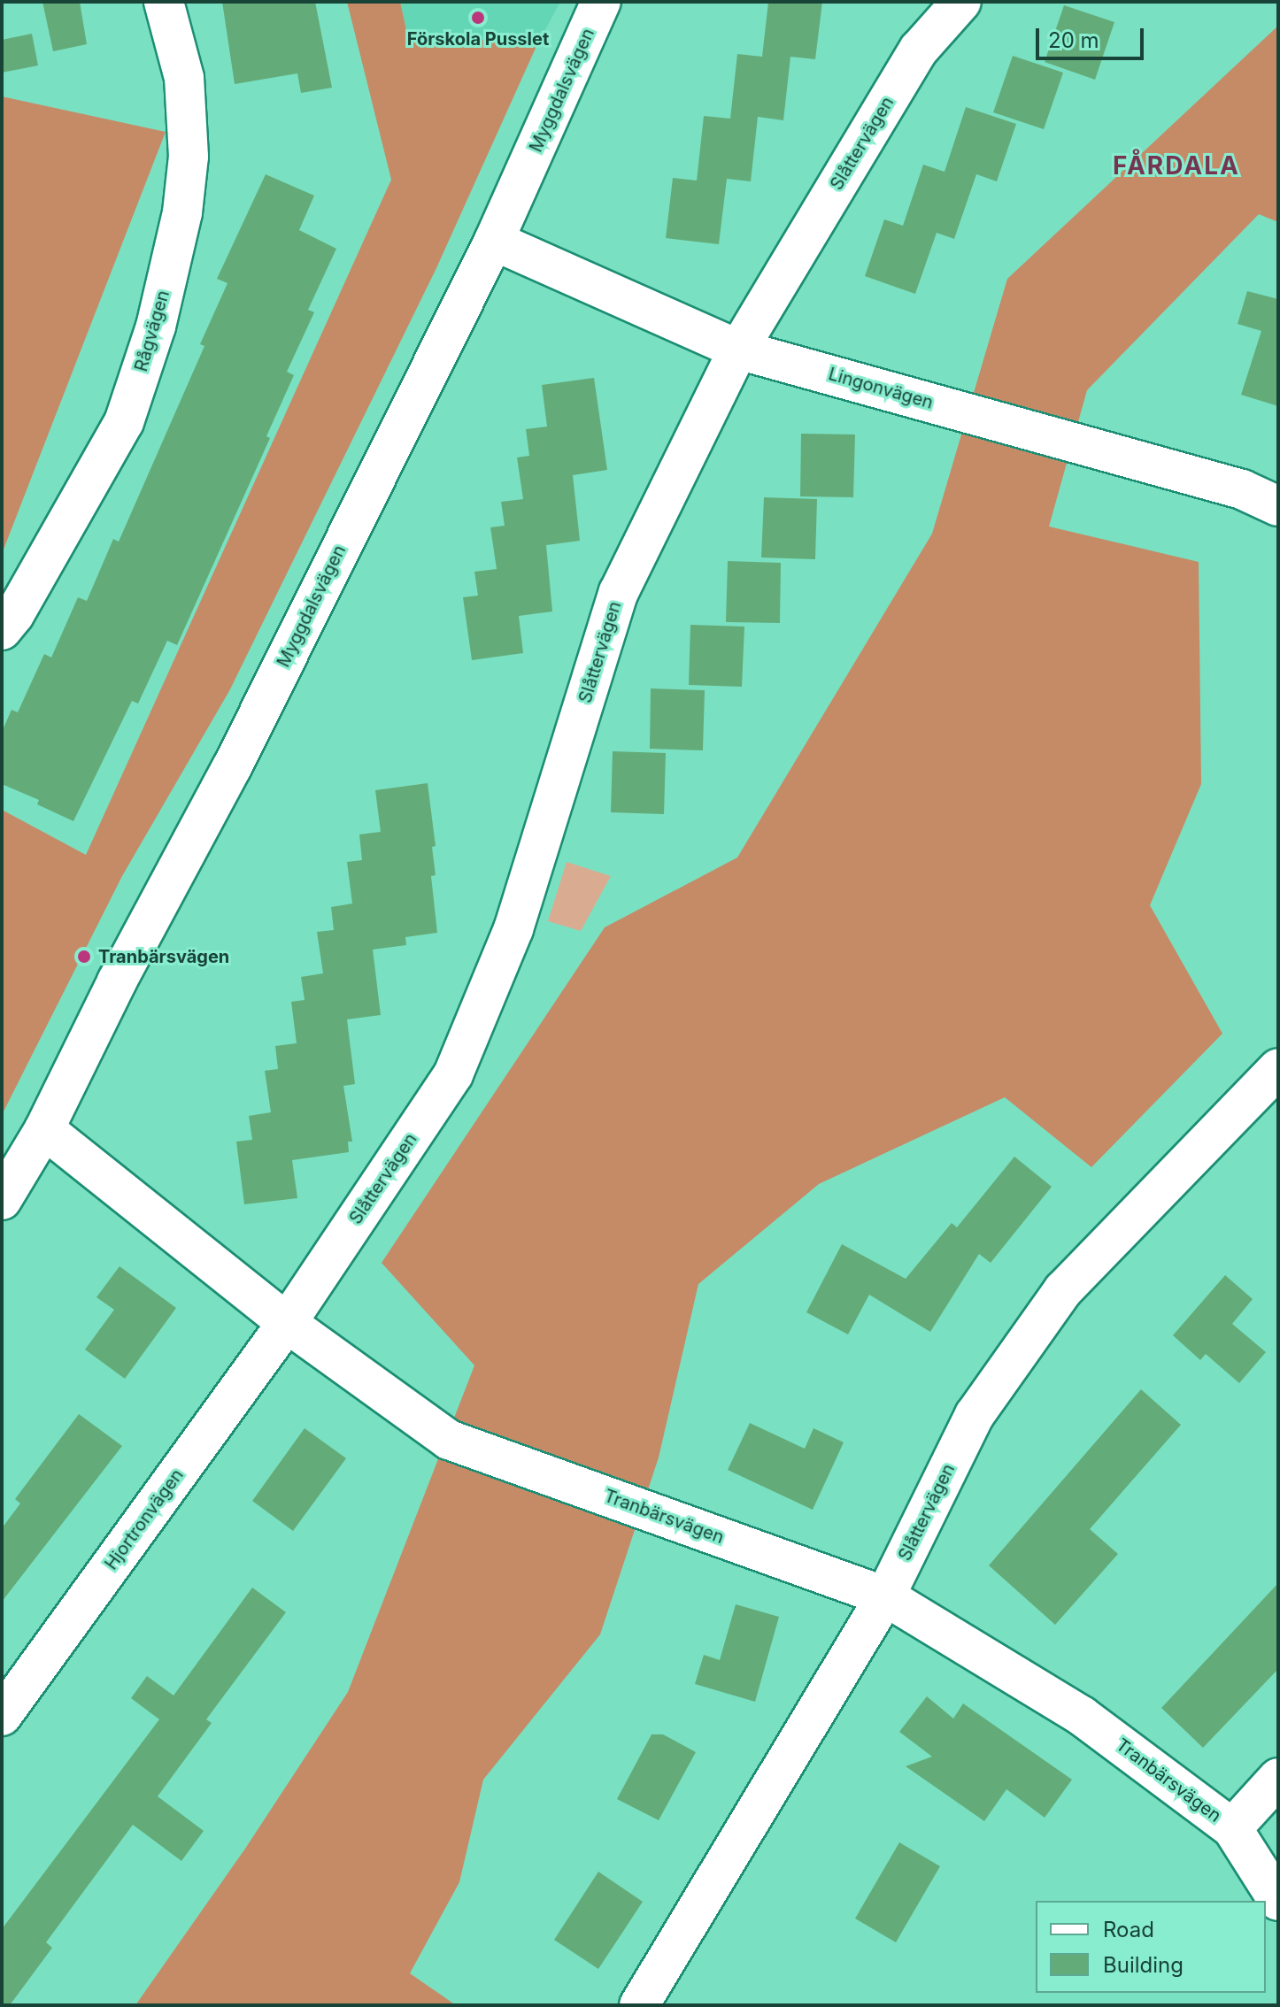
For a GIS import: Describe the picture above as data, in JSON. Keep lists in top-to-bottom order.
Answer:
{
  "streets": {
    "street": [
      "Myggdalsvägen",
      "Slåttervägen",
      "Rågvägen",
      "Lingonvägen",
      "Tranbärsvägen",
      "Hjortronvägen"
    ]
  },
  "crossings": [
    ["Myggdalsvägen", "Lingonvägen"],
    ["Myggdalsvägen", "Tranbärsvägen"],
    ["Slåttervägen", "Lingonvägen"],
    ["Slåttervägen", "Tranbärsvägen"],
    ["Slåttervägen", "Hjortronvägen"],
    ["Tranbärsvägen", "Hjortronvägen"]
  ],
  "districts": ["FÅRDALA"],
  "places": ["Förskola Pusslet", "Tranbärsvägen"],
  "legend": ["Road", "Building"],
  "scale_bar": "20 m"
}
